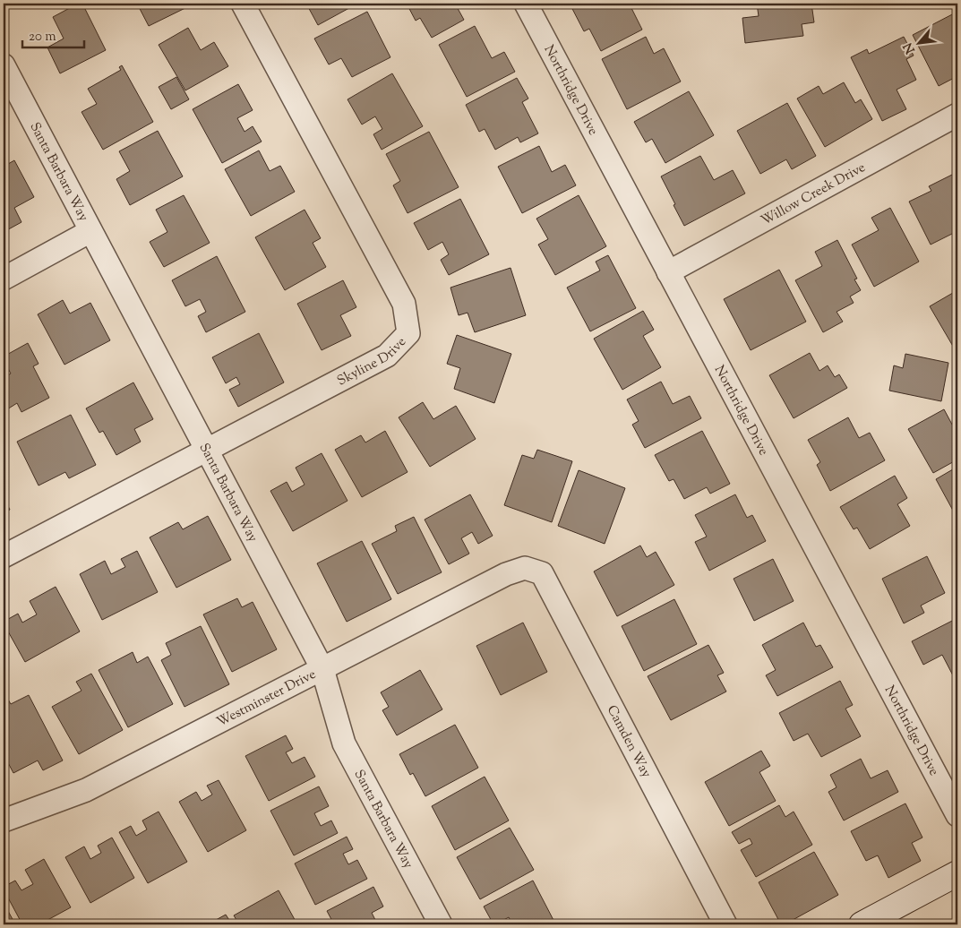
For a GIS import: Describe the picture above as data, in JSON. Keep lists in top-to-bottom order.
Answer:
{
  "streets": {
    "street": [
      "Northridge Drive",
      "Santa Barbara Way",
      "Willow Creek Drive",
      "Skyline Drive",
      "Westminster Drive",
      "Camden Way"
    ]
  },
  "crossings": [
    ["Northridge Drive", "Willow Creek Drive"],
    ["Santa Barbara Way", "Skyline Drive"],
    ["Santa Barbara Way", "Westminster Drive"],
    ["Westminster Drive", "Camden Way"]
  ],
  "scale_bar": "20 m",
  "north": "bottom left"
}
